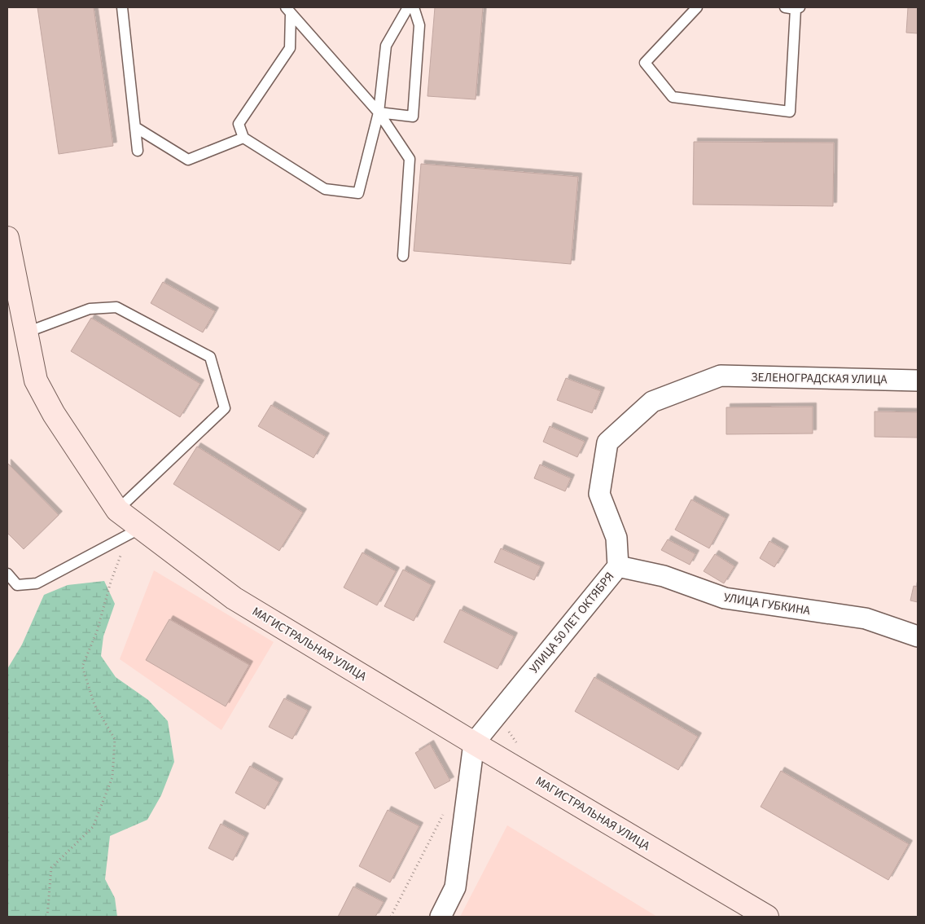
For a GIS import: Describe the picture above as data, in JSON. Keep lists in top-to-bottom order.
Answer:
{
  "streets": {
    "main road": ["МАГИСТРАЛЬНАЯ УЛИЦА"],
    "street": ["ЗЕЛЕНОГРАДСКАЯ УЛИЦА", "УЛИЦА ГУБКИНА", "УЛИЦА 50 ЛЕТ ОКТЯБРЯ"]
  },
  "crossings": [
    ["ЗЕЛЕНОГРАДСКАЯ УЛИЦА", "УЛИЦА 50 ЛЕТ ОКТЯБРЯ"],
    ["УЛИЦА ГУБКИНА", "УЛИЦА 50 ЛЕТ ОКТЯБРЯ"],
    ["УЛИЦА 50 ЛЕТ ОКТЯБРЯ", "МАГИСТРАЛЬНАЯ УЛИЦА"]
  ]
}
